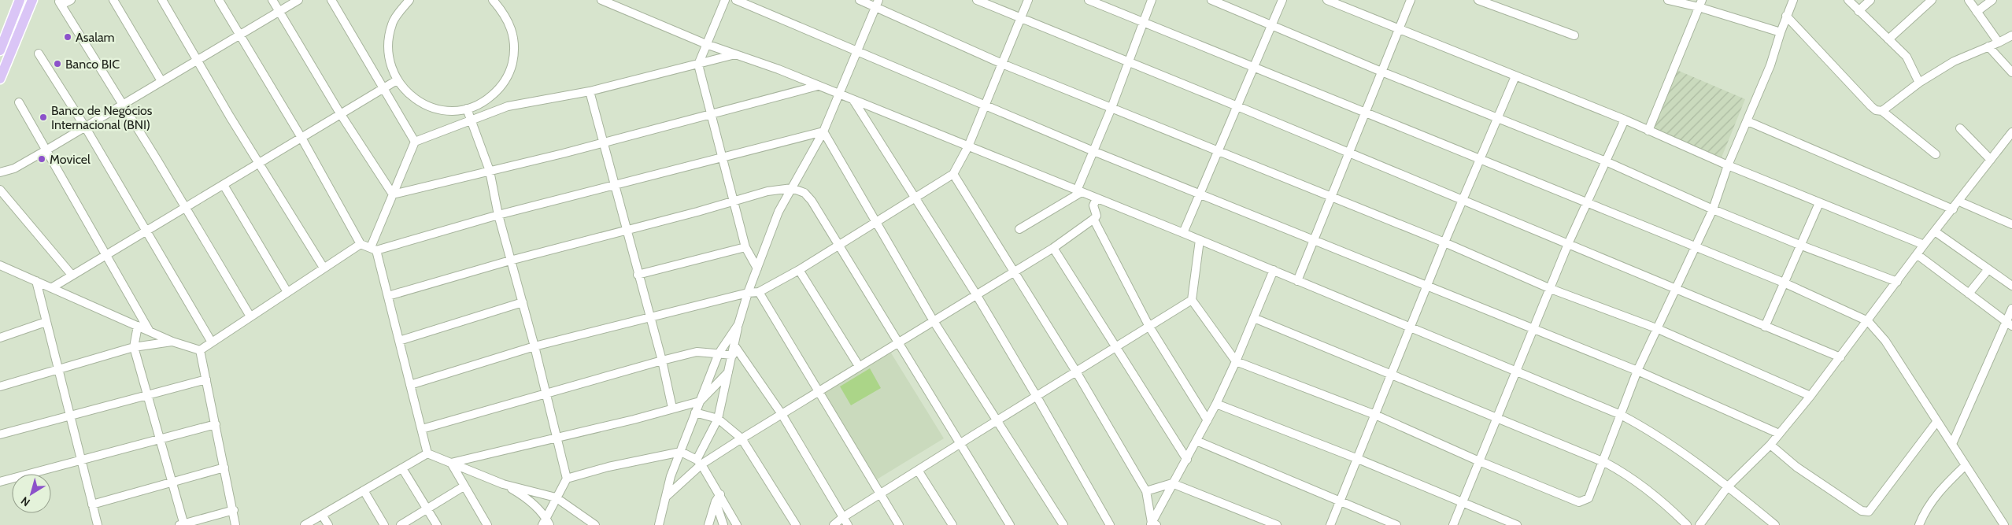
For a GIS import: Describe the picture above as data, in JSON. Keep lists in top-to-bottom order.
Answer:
{
  "places": [
    "Asalam",
    "Banco BIC",
    "Banco de Negócios Internacional (BNI)",
    "Movicel"
  ],
  "north": "bottom left"
}
